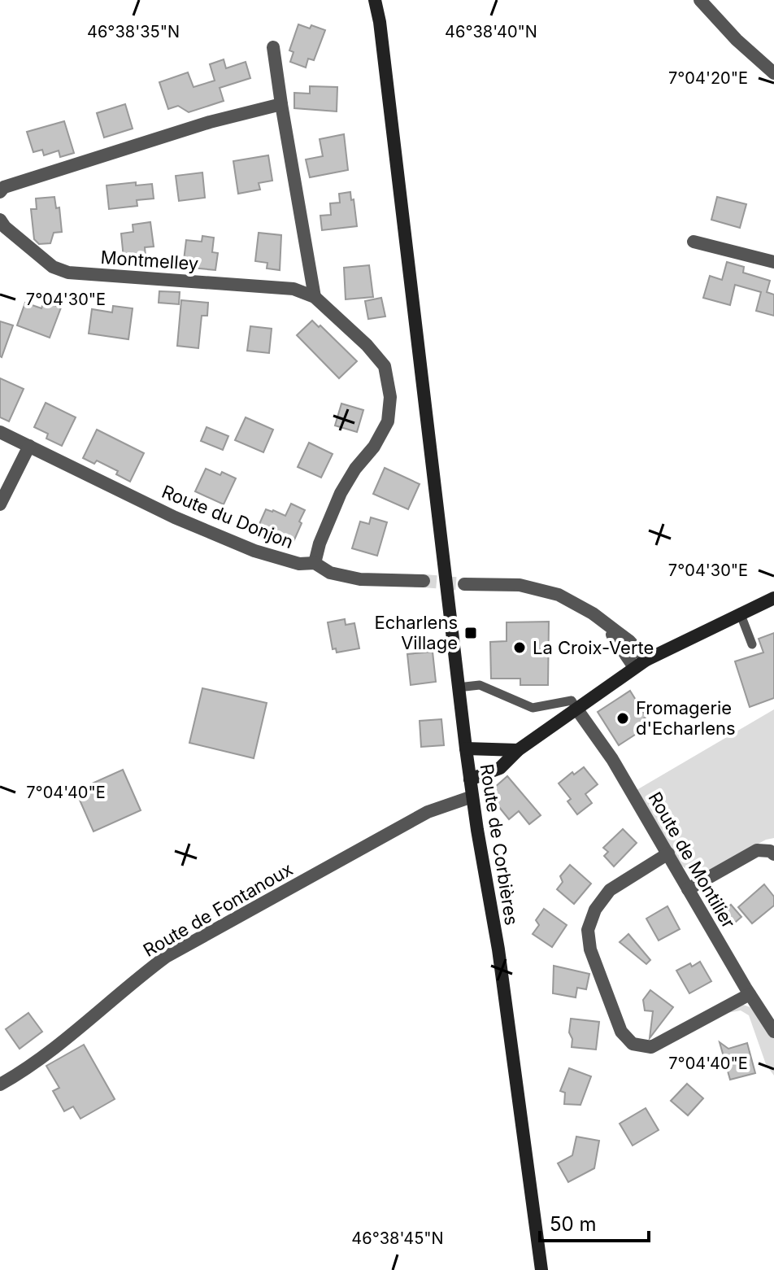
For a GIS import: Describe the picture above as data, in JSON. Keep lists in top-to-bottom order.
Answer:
{
  "streets": {
    "main road": ["Route de Corbières"],
    "street": [
      "Montmelley",
      "Route du Donjon",
      "Route de Montilier",
      "Route de Fontanoux"
    ]
  },
  "crossings": [
    ["Montmelley", "Route du Donjon"],
    ["Route de Corbières", "Route de Fontanoux"]
  ],
  "places": {
    "transit": ["Echarlens Village"],
    "other": ["La Croix-Verte", "Fromagerie d'Echarlens"]
  },
  "scale_bar": "50 m",
  "coordinates": [
    "46°38'40\"N",
    "46°38'35\"N",
    "7°04'20\"E",
    "7°04'30\"E",
    "7°04'40\"E",
    "46°38'45\"N"
  ]
}
